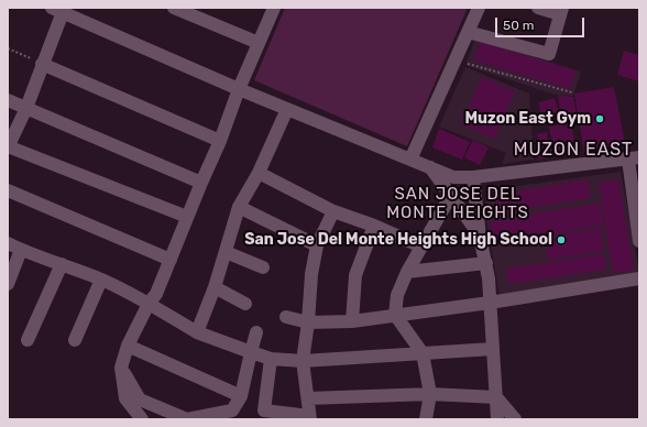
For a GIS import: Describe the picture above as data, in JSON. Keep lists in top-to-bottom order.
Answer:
{
  "districts": ["MUZON EAST", "SAN JOSE DEL MONTE HEIGHTS"],
  "places": ["Muzon East Gym", "San Jose Del Monte Heights High School"],
  "scale_bar": "50 m"
}
